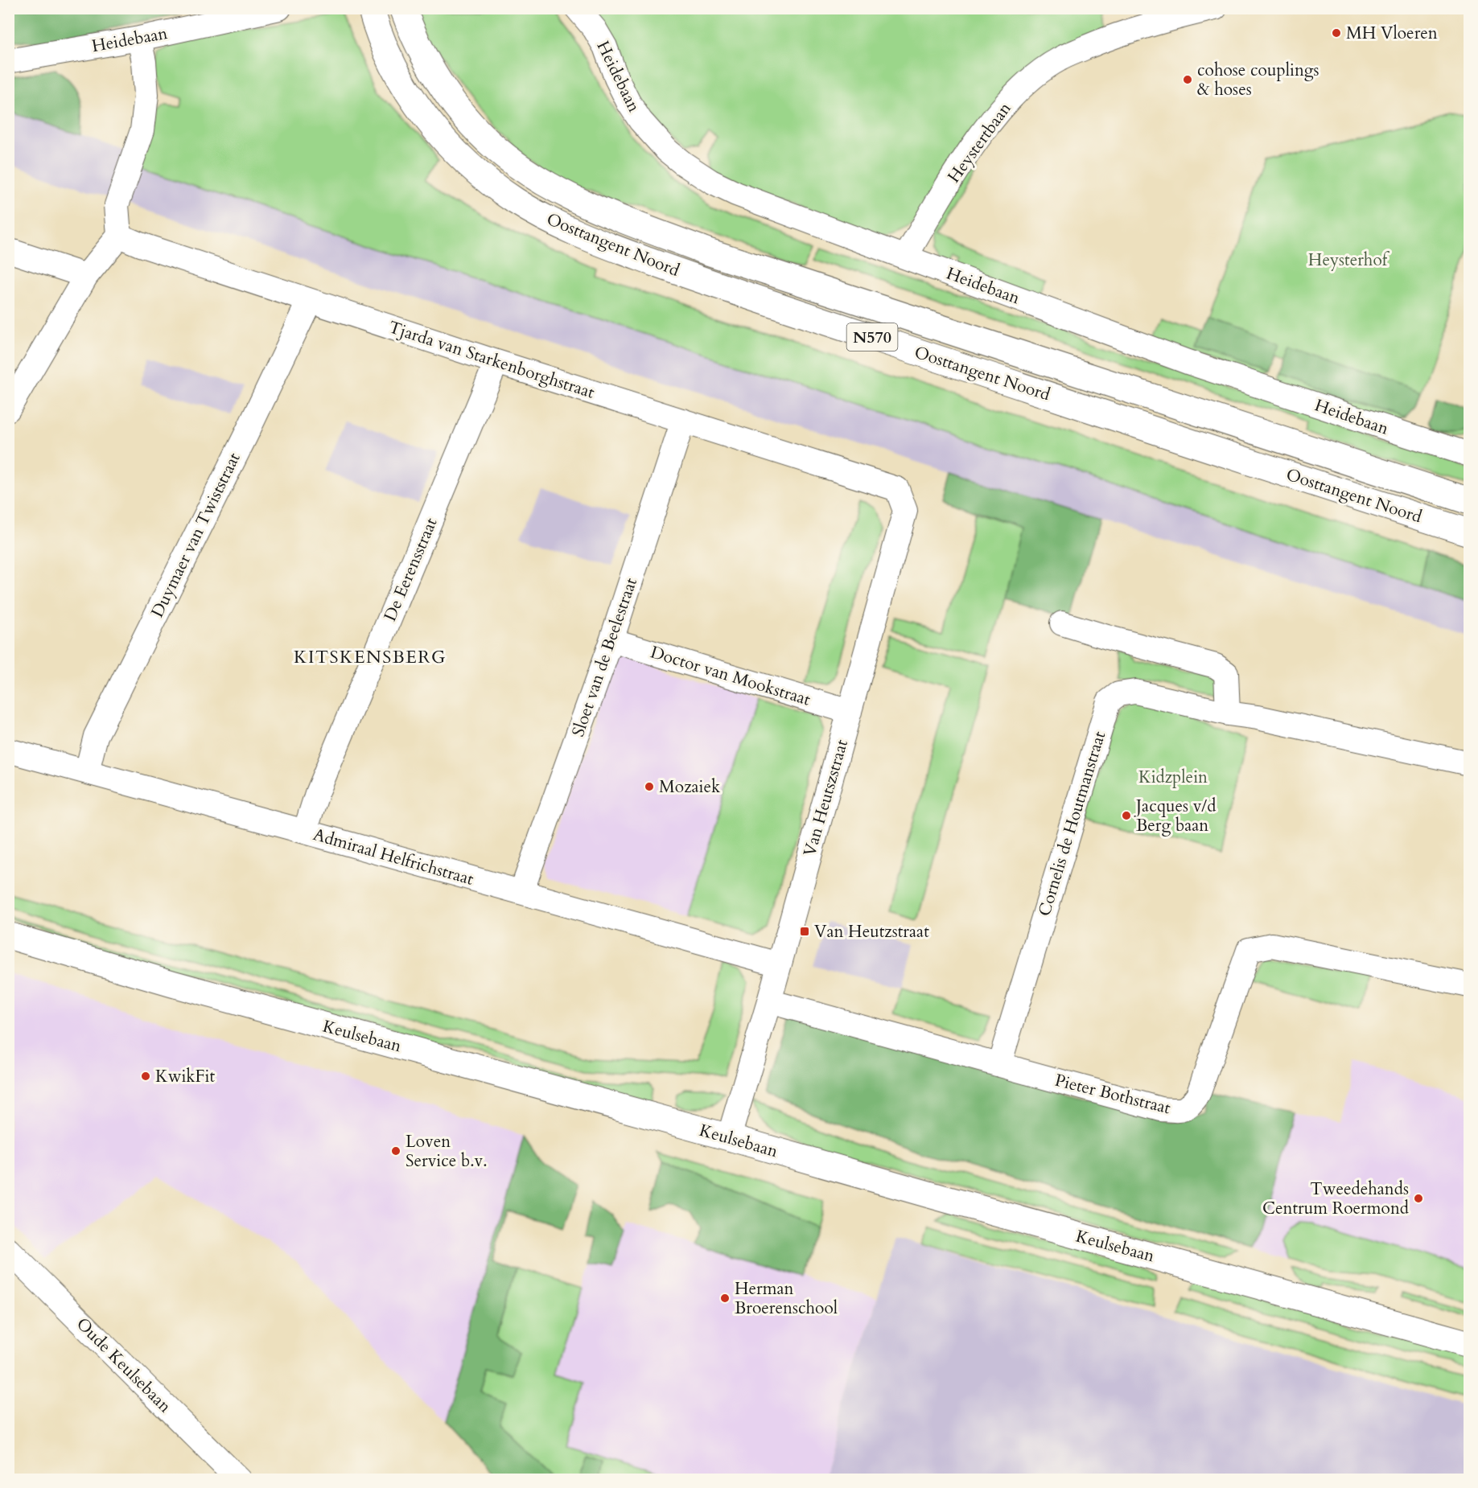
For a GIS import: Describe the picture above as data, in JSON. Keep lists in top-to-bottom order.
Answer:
{
  "streets": {
    "main road": ["Oosttangent Noord", "N570", "Keulsebaan"],
    "street": [
      "Heidebaan",
      "Heystertbaan",
      "Tjarda van Starkenborghstraat",
      "Duymaer van Twiststraat",
      "De Eerensstraat",
      "Sloet van de Beelestraat",
      "Doctor van Mookstraat",
      "Van Heutszstraat",
      "Cornelis de Houtmanstraat",
      "Admiraal Helfrichstraat",
      "Pieter Bothstraat",
      "Oude Keulsebaan"
    ]
  },
  "crossings": [
    ["Heidebaan", "Heystertbaan"],
    ["Tjarda van Starkenborghstraat", "Duymaer van Twiststraat"],
    ["Tjarda van Starkenborghstraat", "De Eerensstraat"],
    ["Tjarda van Starkenborghstraat", "Sloet van de Beelestraat"],
    ["Tjarda van Starkenborghstraat", "Van Heutszstraat"],
    ["Duymaer van Twiststraat", "Admiraal Helfrichstraat"],
    ["De Eerensstraat", "Admiraal Helfrichstraat"],
    ["Sloet van de Beelestraat", "Doctor van Mookstraat"],
    ["Sloet van de Beelestraat", "Admiraal Helfrichstraat"],
    ["Doctor van Mookstraat", "Van Heutszstraat"],
    ["Van Heutszstraat", "Admiraal Helfrichstraat"],
    ["Van Heutszstraat", "Keulsebaan"],
    ["Van Heutszstraat", "Pieter Bothstraat"],
    ["Cornelis de Houtmanstraat", "Pieter Bothstraat"]
  ],
  "districts": ["KITSKENSBERG"],
  "parks": ["Heysterhof", "Kidzplein"],
  "places": {
    "other": [
      "MH Vloeren",
      "cohose couplings & hoses",
      "Mozaiek",
      "Jacques v/d Berg baan",
      "KwikFit",
      "Loven Service b.v.",
      "Tweedehands Centrum Roermond",
      "Herman Broerenschool"
    ],
    "transit": ["Van Heutzstraat"]
  }
}
